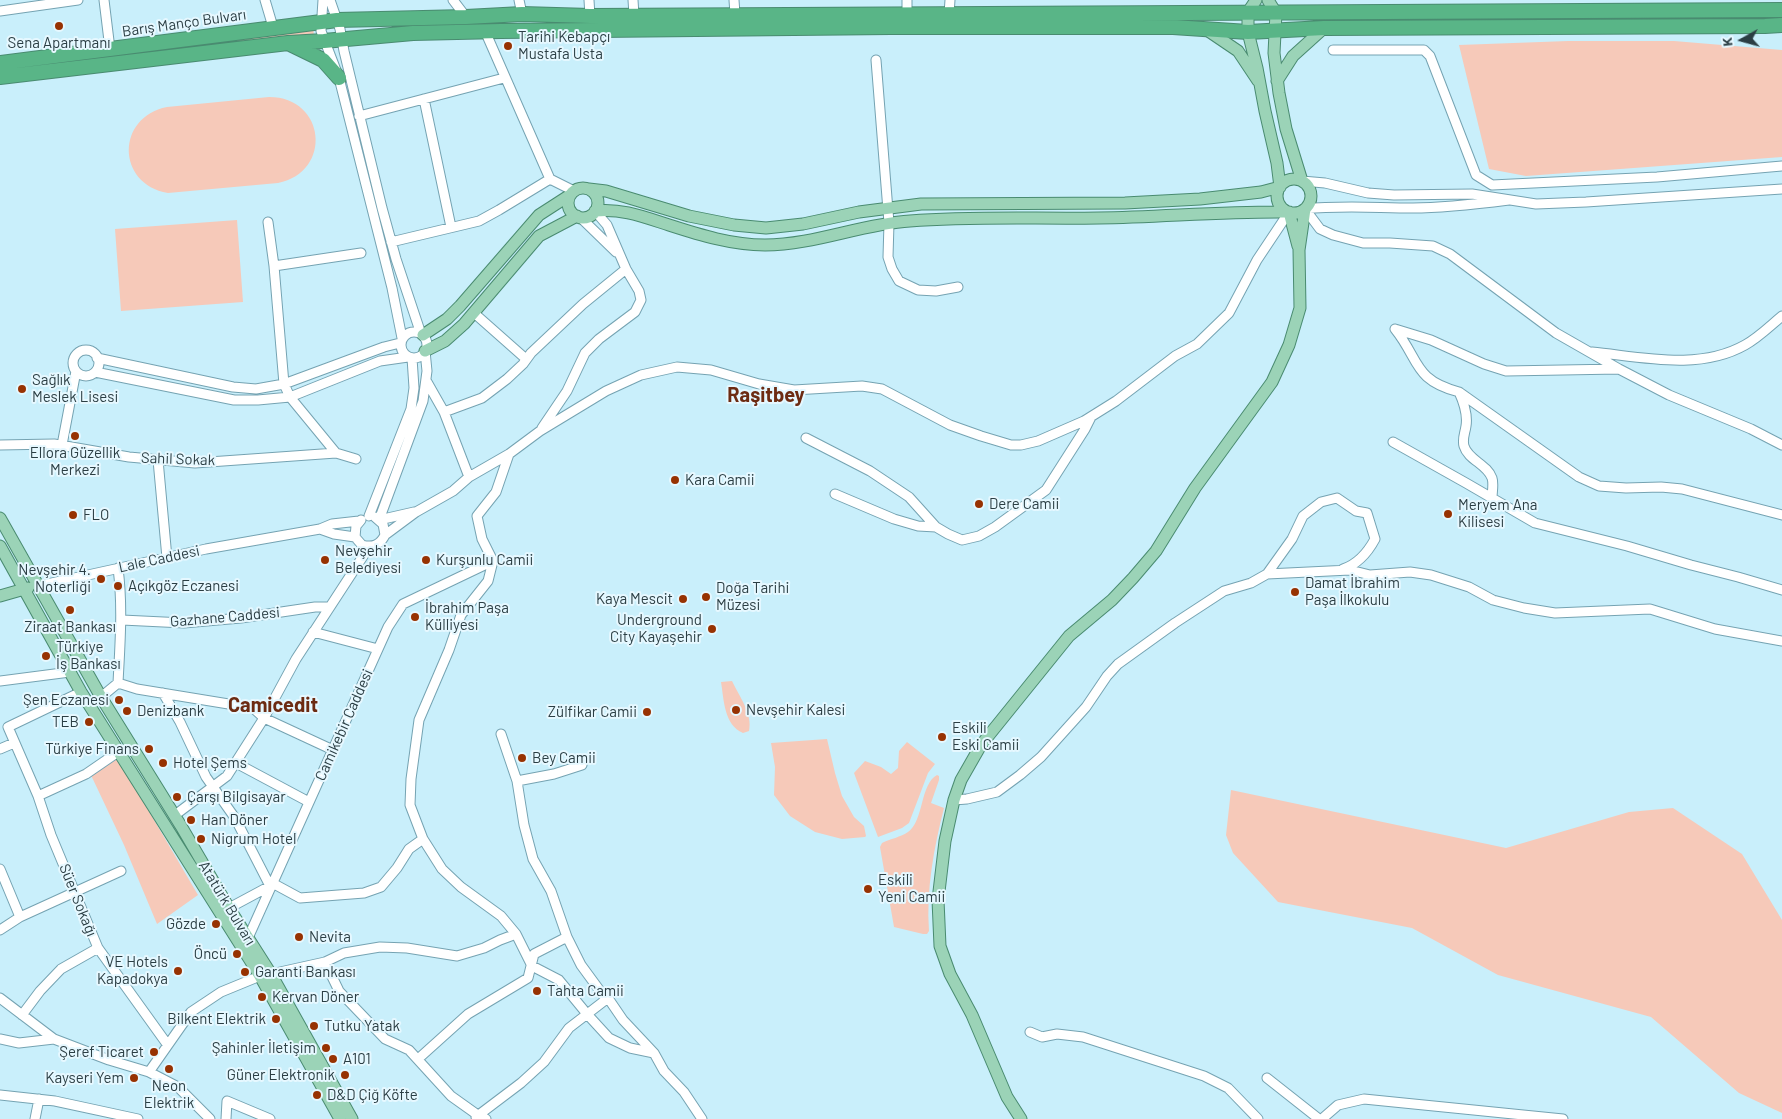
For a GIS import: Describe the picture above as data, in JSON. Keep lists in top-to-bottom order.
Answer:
{
  "streets": {
    "highway": ["Barış Manço Bulvarı"],
    "main road": ["Lale Caddesi", "Atatürk Bulvarı"],
    "street": [
      "Sahil Sokak",
      "Gazhane Caddesi",
      "Camikebir Caddesi",
      "Süer Sokağı"
    ]
  },
  "crossings": [
    ["Lale Caddesi", "Atatürk Bulvarı"],
    ["Camikebir Caddesi", "Atatürk Bulvarı"]
  ],
  "districts": ["Raşitbey", "Camicedit"],
  "places": [
    "Sena Apartmanı",
    "Tarihi Kebapçı Mustafa Usta",
    "Sağlık Meslek Lisesi",
    "Ellora Güzellik Merkezi",
    "Kara Camii",
    "Dere Camii",
    "Meryem Ana Kilisesi",
    "FLO",
    "Nevşehir Belediyesi",
    "Kurşunlu Camii",
    "Nevşehir 4. Noterliği",
    "Açıkgöz Eczanesi",
    "Damat İbrahim Paşa İlkokulu",
    "Doğa Tarihi Müzesi",
    "Kaya Mescit",
    "Ziraat Bankası",
    "İbrahim Paşa Külliyesi",
    "Underground City Kayaşehir",
    "Türkiye İş Bankası",
    "Şen Eczanesi",
    "Nevşehir Kalesi",
    "Denizbank",
    "Zülfikar Camii",
    "TEB",
    "Eskili Eski Camii",
    "Türkiye Finans",
    "Bey Camii",
    "Hotel Şems",
    "Çarşı Bilgisayar",
    "Han Döner",
    "Nigrum Hotel",
    "Eskili Yeni Camii",
    "Gözde",
    "Nevita",
    "Öncü",
    "VE Hotels Kapadokya",
    "Garanti Bankası",
    "Tahta Camii",
    "Kervan Döner",
    "Bilkent Elektrik",
    "Tutku Yatak",
    "Şahinler İletişim",
    "Şeref Ticaret",
    "A101",
    "Neon Elektrik",
    "Güner Elektronik",
    "Kayseri Yem",
    "D&D Çiğ Köfte"
  ],
  "north": "left"
}
